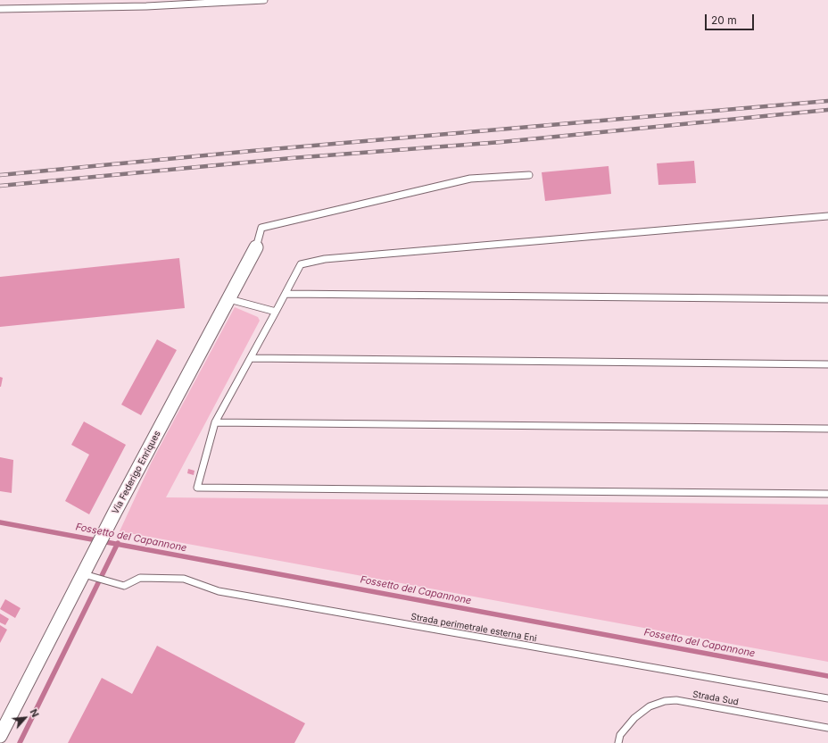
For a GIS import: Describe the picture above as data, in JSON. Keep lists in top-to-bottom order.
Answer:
{
  "streets": {
    "street": ["Via Federigo Enriques"],
    "lane": ["Strada perimetrale esterna Eni", "Strada Sud"]
  },
  "crossings": [
    ["Via Federigo Enriques", "Strada perimetrale esterna Eni"]
  ],
  "water": ["Fossetto del Capannone"],
  "scale_bar": "20 m",
  "north": "top right"
}
